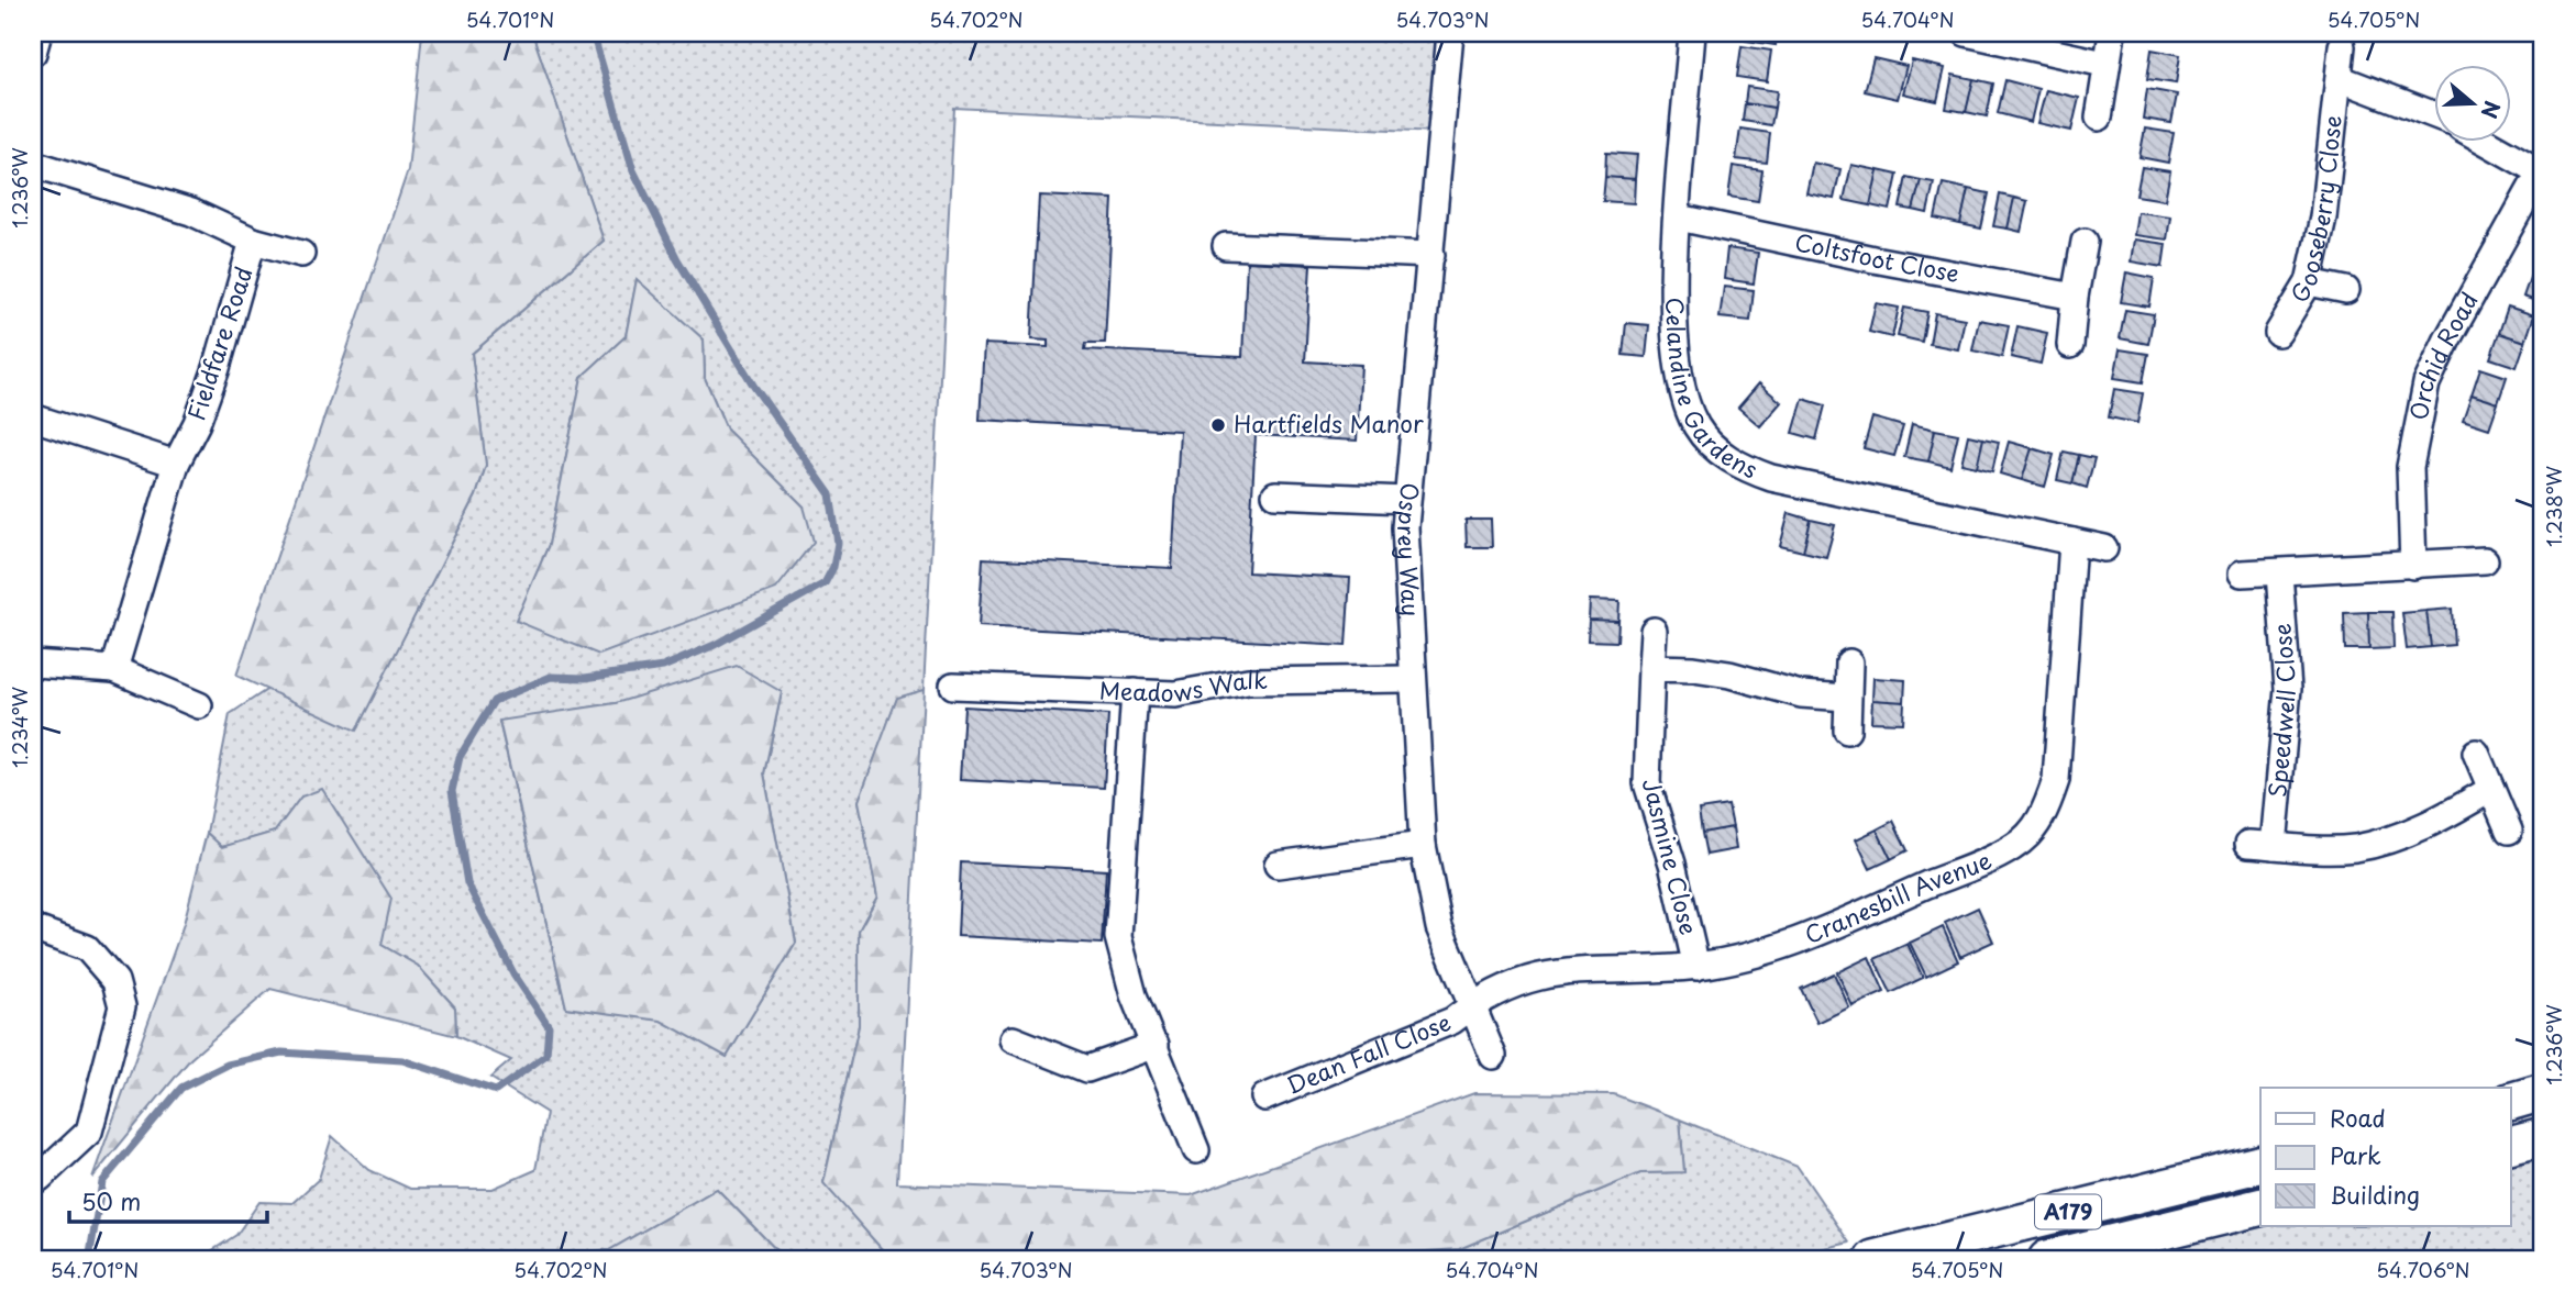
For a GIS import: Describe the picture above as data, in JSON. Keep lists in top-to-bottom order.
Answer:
{
  "streets": {
    "highway": ["A179"],
    "street": [
      "Gooseberry Close",
      "Coltsfoot Close",
      "Fieldfare Road",
      "Orchid Road",
      "Celandine Gardens",
      "Osprey Way",
      "Meadows Walk",
      "Speedwell Close",
      "Jasmine Close",
      "Cranesbill Avenue",
      "Dean Fall Close"
    ]
  },
  "crossings": [
    ["Coltsfoot Close", "Celandine Gardens"],
    ["Celandine Gardens", "Cranesbill Avenue"],
    ["Osprey Way", "Meadows Walk"],
    ["Osprey Way", "Cranesbill Avenue"],
    ["Osprey Way", "Dean Fall Close"],
    ["Jasmine Close", "Cranesbill Avenue"],
    ["Cranesbill Avenue", "Dean Fall Close"]
  ],
  "places": ["Hartfields Manor"],
  "legend": ["Road", "Park", "Building"],
  "scale_bar": "50 m",
  "north": "right",
  "coordinates": [
    "54.701°N",
    "54.702°N",
    "54.703°N",
    "54.704°N",
    "54.705°N",
    "1.236°W",
    "1.238°W",
    "1.234°W",
    "54.706°N"
  ]
}
